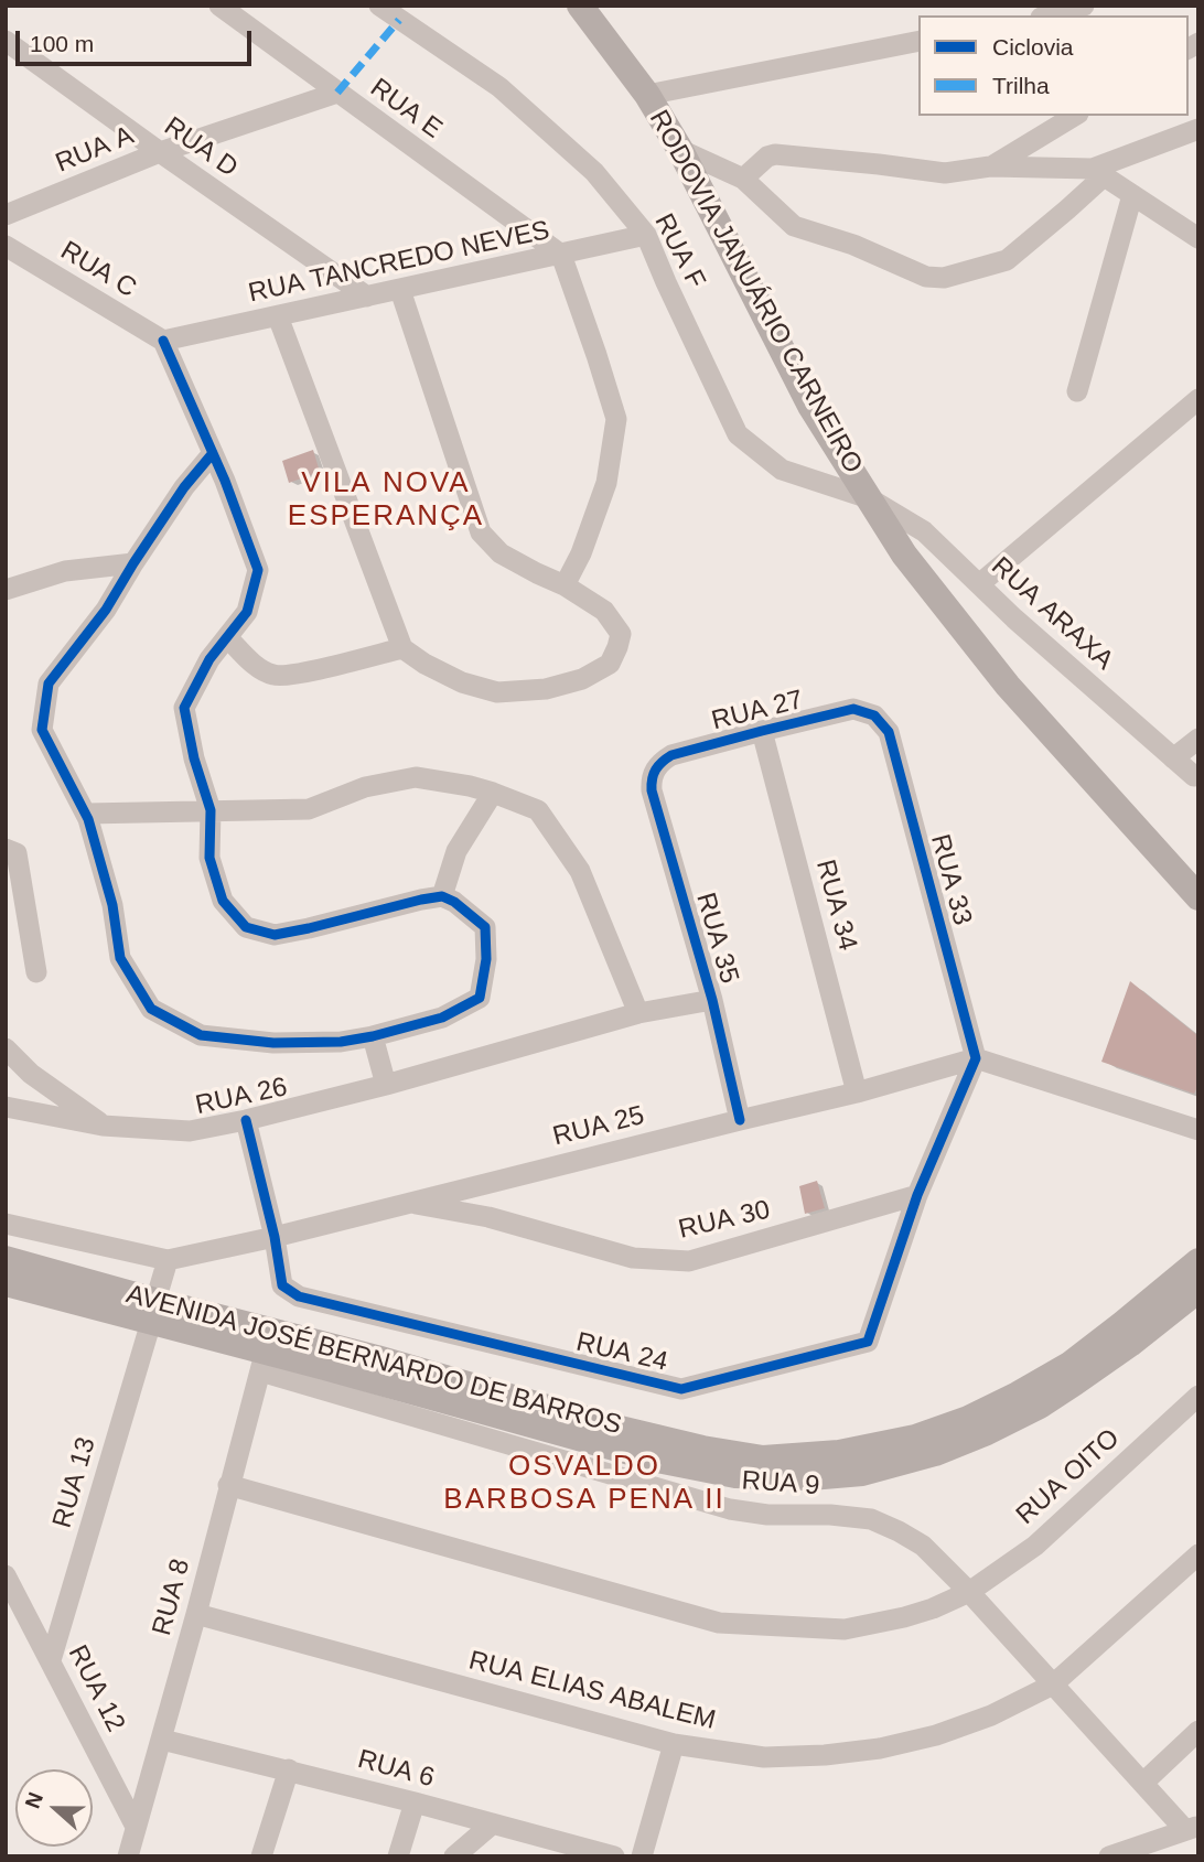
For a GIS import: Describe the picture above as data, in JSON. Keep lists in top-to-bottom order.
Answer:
{
  "streets": {
    "main road": ["RODOVIA JANUÁRIO CARNEIRO", "AVENIDA JOSÉ BERNARDO DE BARROS"],
    "street": [
      "RUA E",
      "RUA D",
      "RUA A",
      "RUA F",
      "RUA TANCREDO NEVES",
      "RUA C",
      "RUA ARAXA",
      "RUA 27",
      "RUA 33",
      "RUA 34",
      "RUA 35",
      "RUA 26",
      "RUA 25",
      "RUA 30",
      "RUA 24",
      "RUA OITO",
      "RUA 13",
      "RUA 9",
      "RUA 8",
      "RUA 12",
      "RUA ELIAS ABALEM",
      "RUA 6"
    ]
  },
  "crossings": [
    ["RUA E", "RUA A"],
    ["RUA E", "RUA TANCREDO NEVES"],
    ["RUA D", "RUA A"],
    ["RUA D", "RUA TANCREDO NEVES"],
    ["RUA F", "RUA TANCREDO NEVES"],
    ["RUA F", "RODOVIA JANUÁRIO CARNEIRO"],
    ["RUA F", "RUA ARAXA"],
    ["RUA TANCREDO NEVES", "RUA C"],
    ["RODOVIA JANUÁRIO CARNEIRO", "RUA ARAXA"],
    ["RUA 27", "RUA 33"],
    ["RUA 27", "RUA 34"],
    ["RUA 27", "RUA 35"],
    ["RUA 33", "RUA 25"],
    ["RUA 33", "RUA 24"],
    ["RUA 34", "RUA 25"],
    ["RUA 35", "RUA 26"],
    ["RUA 35", "RUA 25"],
    ["RUA 26", "RUA 24"],
    ["RUA 25", "RUA 30"],
    ["RUA 25", "RUA 24"],
    ["RUA 25", "RUA 13"],
    ["RUA 30", "RUA 24"],
    ["AVENIDA JOSÉ BERNARDO DE BARROS", "RUA 13"],
    ["AVENIDA JOSÉ BERNARDO DE BARROS", "RUA 9"],
    ["AVENIDA JOSÉ BERNARDO DE BARROS", "RUA 8"],
    ["RUA OITO", "RUA 9"],
    ["RUA OITO", "RUA 8"],
    ["RUA 13", "RUA 12"],
    ["RUA 9", "RUA 8"],
    ["RUA 9", "RUA ELIAS ABALEM"],
    ["RUA 8", "RUA 12"],
    ["RUA 8", "RUA ELIAS ABALEM"],
    ["RUA 8", "RUA 6"]
  ],
  "districts": ["VILA NOVA ESPERANÇA", "OSVALDO BARBOSA PENA II"],
  "legend": ["Ciclovia", "Trilha"],
  "scale_bar": "100 m",
  "north": "left"
}
